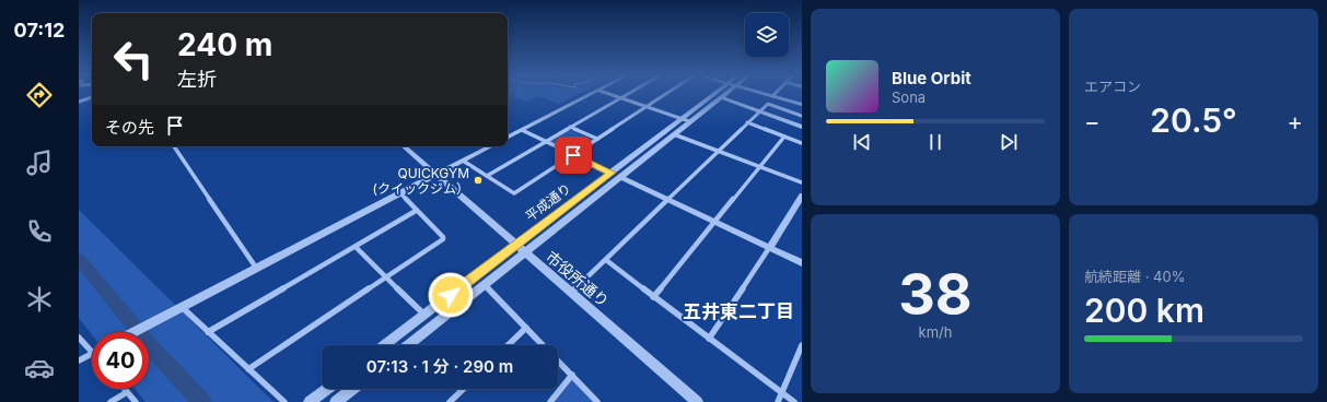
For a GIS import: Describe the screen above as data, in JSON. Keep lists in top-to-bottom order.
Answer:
{
  "streets": {
    "street": ["平成通り", "市役所通り"]
  },
  "crossings": [
    ["平成通り", "市役所通り"]
  ],
  "districts": ["五井東二丁目"],
  "places": ["QUICKGYM (クイックジム）"],
  "page": {
    "tabs": "07:12",
    "tile": [
      "エアコン",
      ["38", "km/h"],
      ["航続距離 · 40%", "200 km"]
    ],
    "turn": ["240 m", "左折"],
    "song": ["Blue Orbit", "Sona"],
    "heat": ["−", "20.5°", "+"],
    "then": "その先",
    "limit": "40",
    "trip": "07:13 · 1 分 · 290 m"
  }
}
